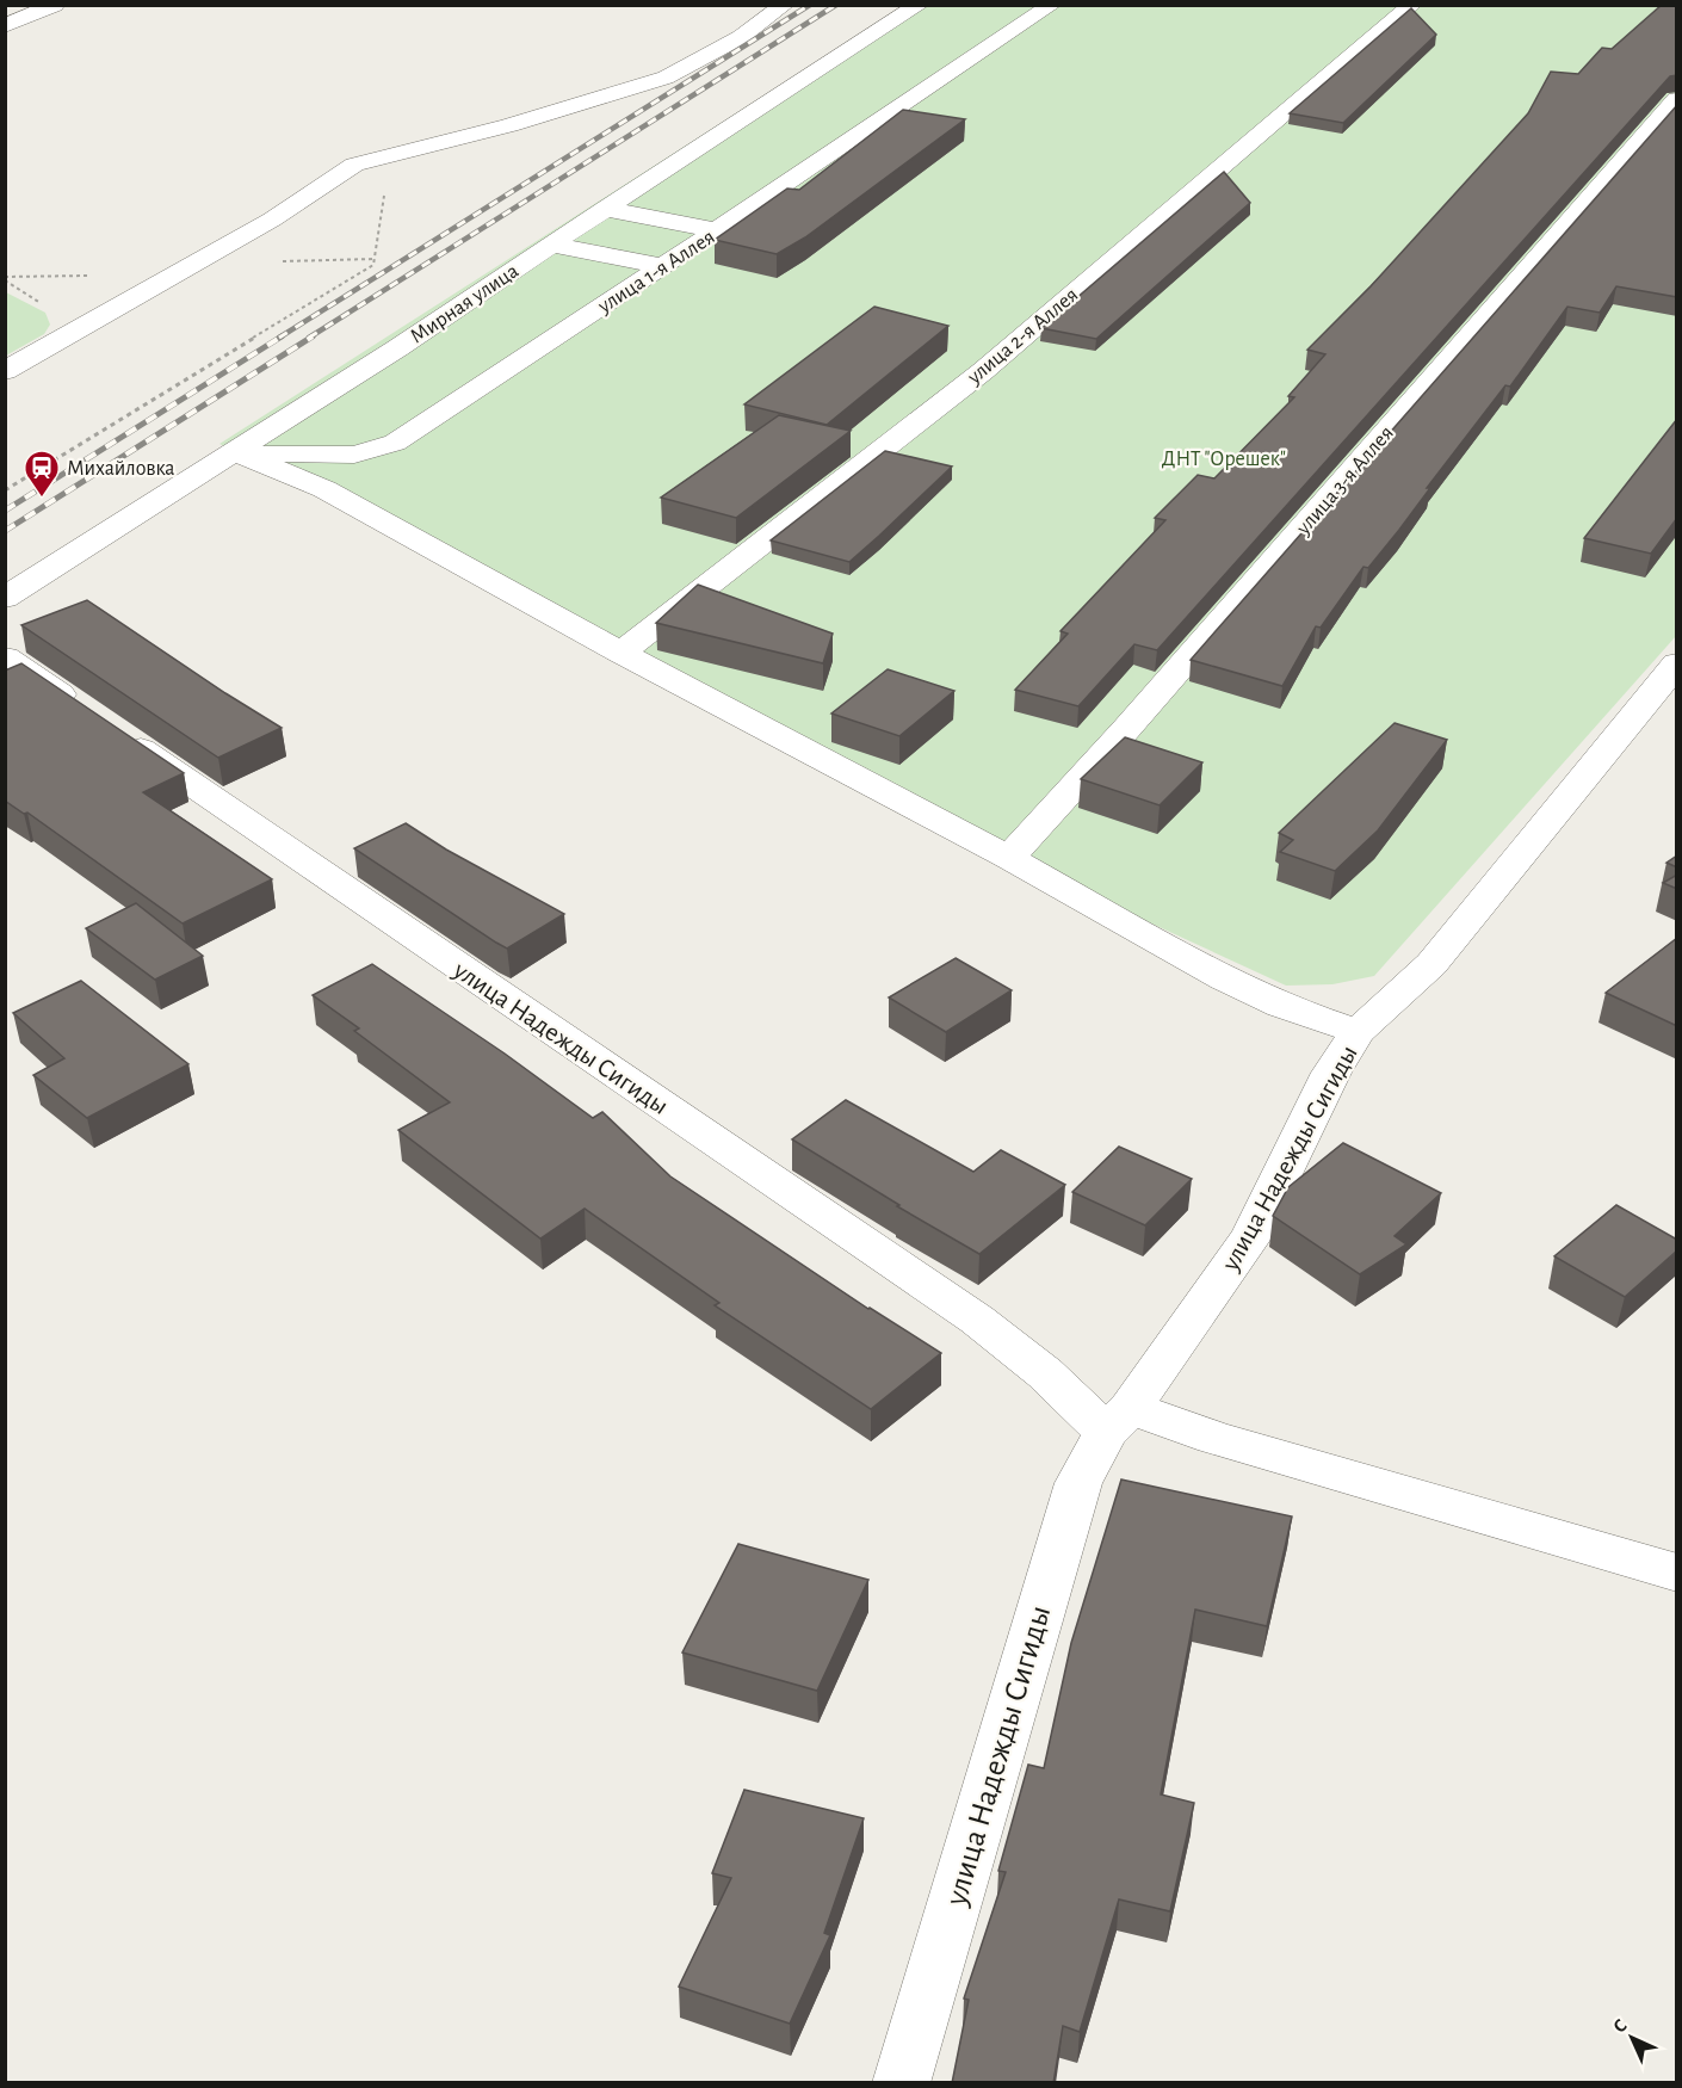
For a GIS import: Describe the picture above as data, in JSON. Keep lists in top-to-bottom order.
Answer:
{
  "streets": {
    "street": [
      "улица 1-я Аллея",
      "Мирная улица",
      "улица 2-я Аллея",
      "улица 3-я Аллея",
      "улица Надежды Сигиды"
    ]
  },
  "crossings": [
    ["улица 1-я Аллея", "Мирная улица"]
  ],
  "parks": ["ДНТ \"Орешек\""],
  "places": {
    "station": ["Михайловка"]
  },
  "north": "top left"
}
